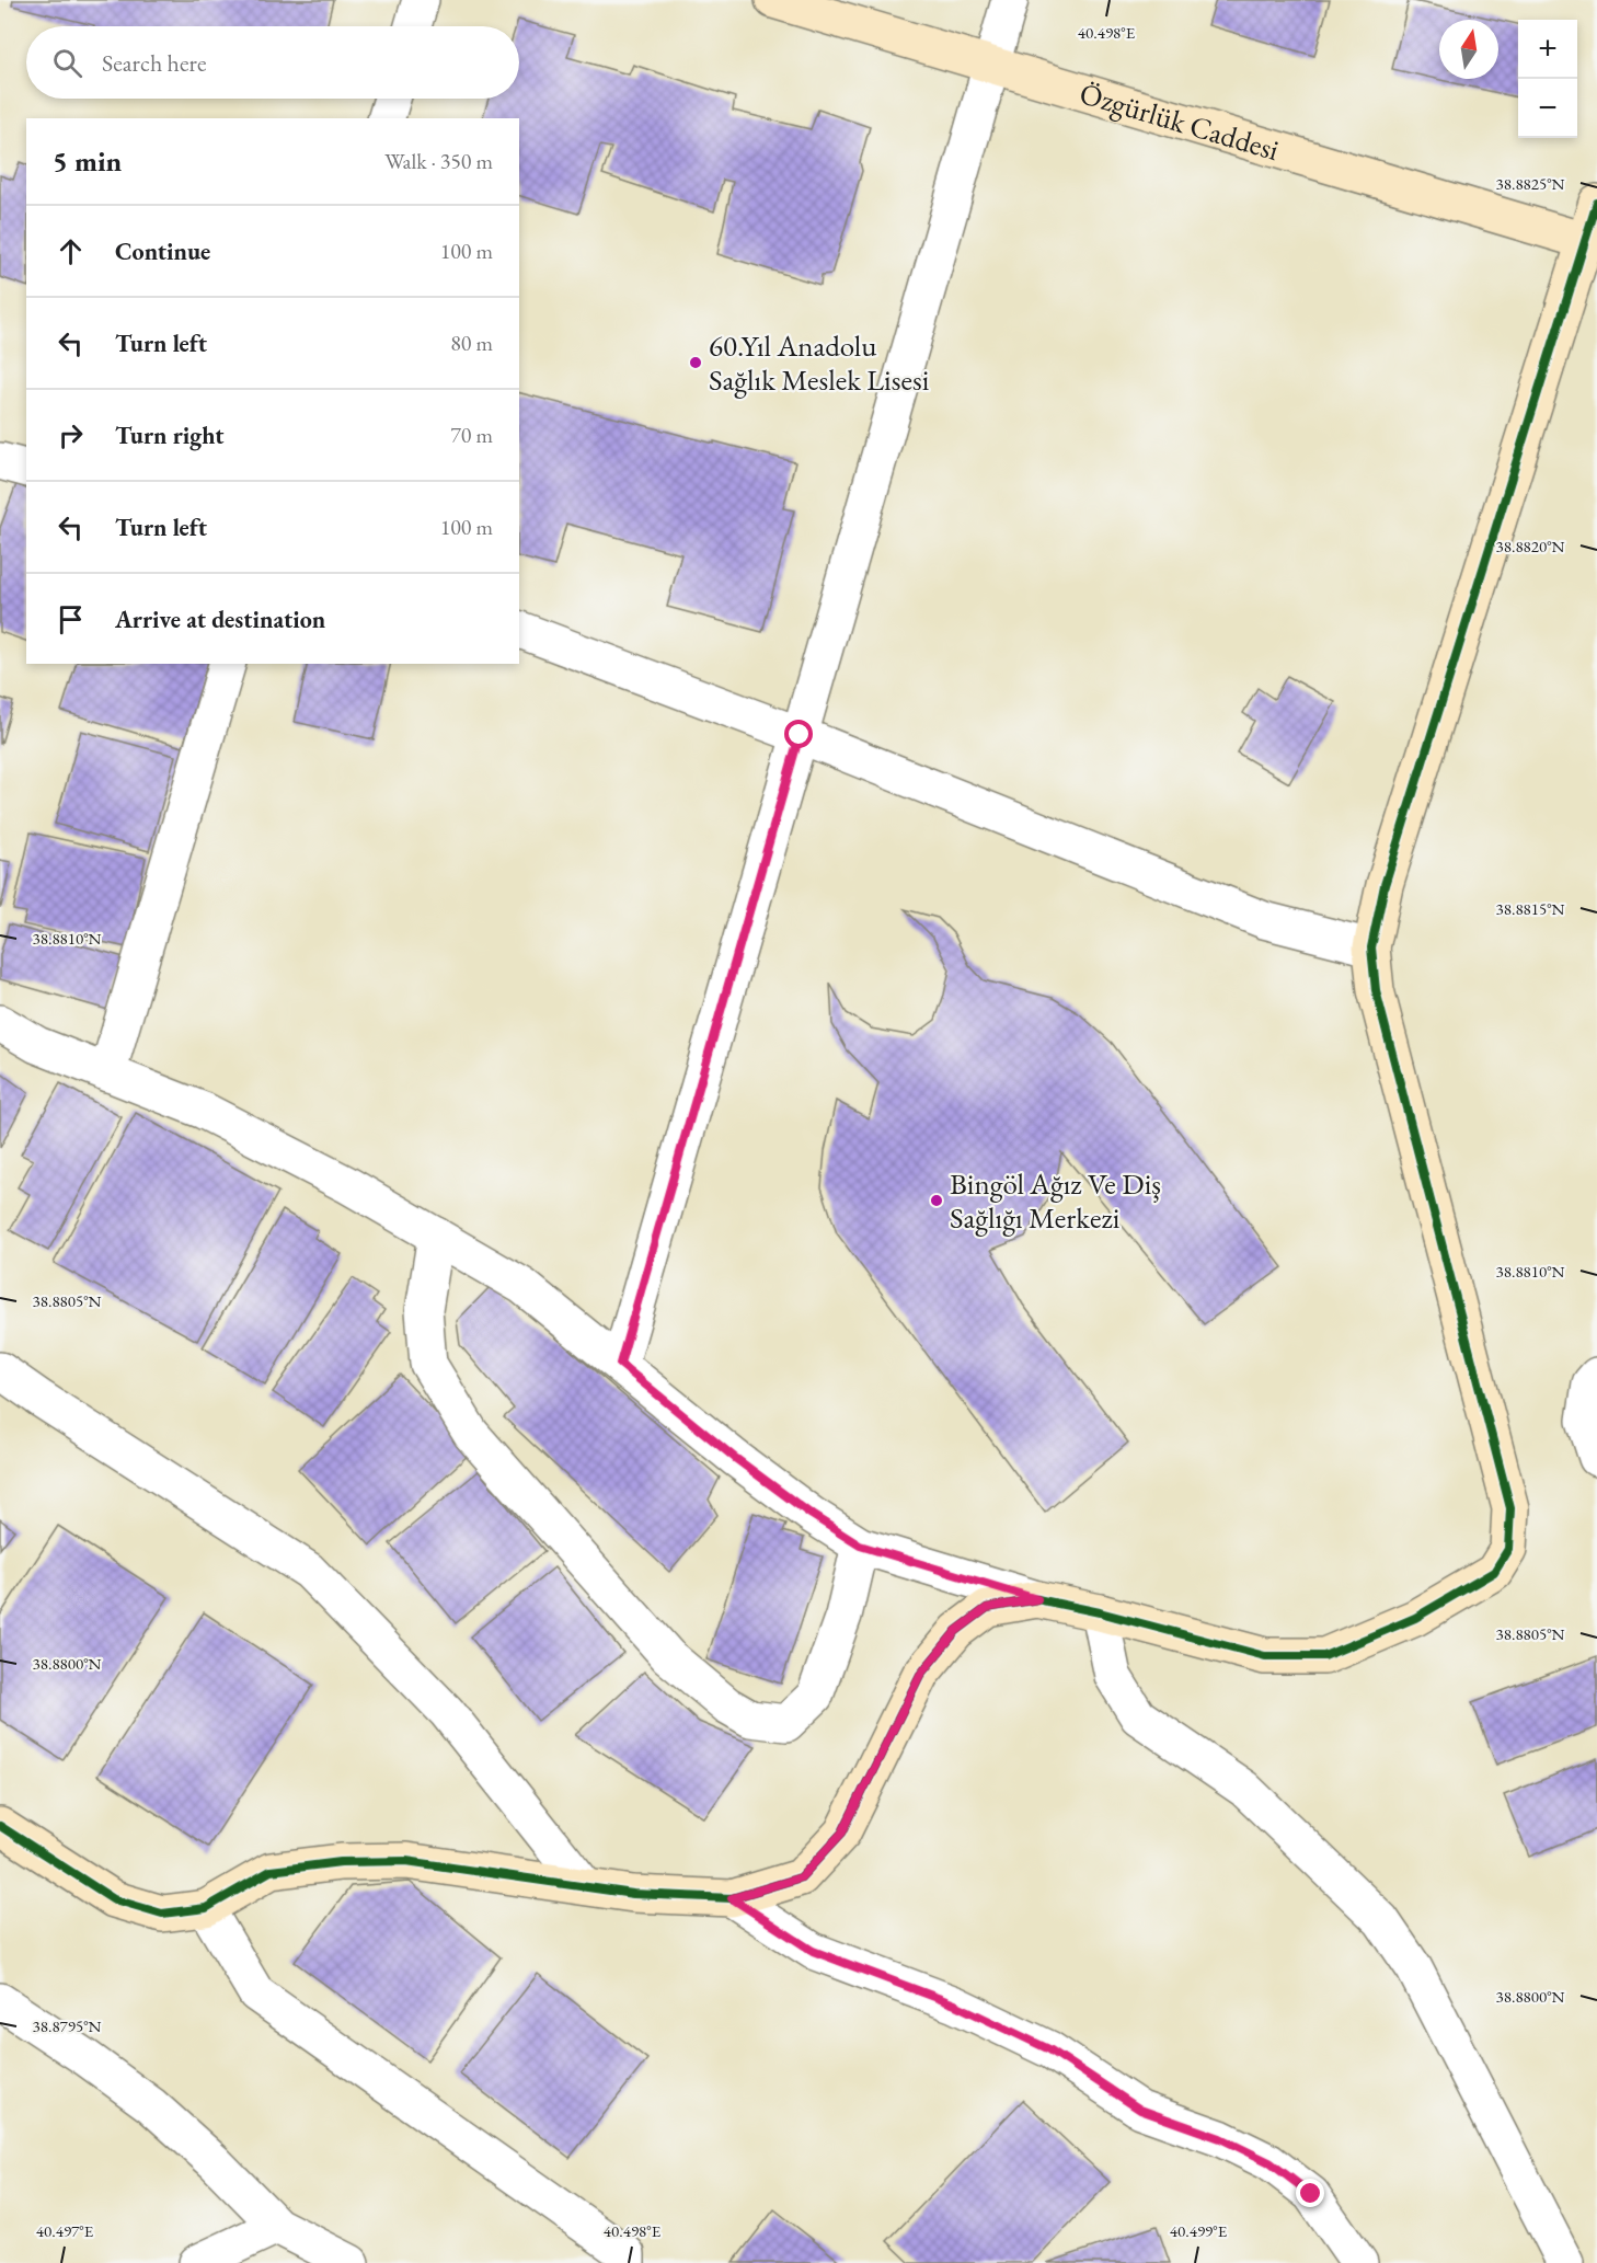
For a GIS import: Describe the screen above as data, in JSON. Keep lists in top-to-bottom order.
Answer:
{
  "streets": {
    "street": ["Özgürlük Caddesi"]
  },
  "places": ["60.Yıl Anadolu Sağlık Meslek Lisesi", "Bingöl Ağız Ve Diş Sağlığı Merkezi"],
  "north": "top",
  "page": {
    "map_buttons": ["+", "−"],
    "search": "Search here",
    "heading": ["5 min", "Walk · 350 m"],
    "list": [
      ["Continue", "100 m"],
      ["Turn left", "80 m"],
      ["Turn right", "70 m"],
      ["Turn left", "100 m"],
      "Arrive at destination"
    ]
  },
  "coordinates": [
    "40.498°E",
    "38.8825°N",
    "38.8820°N",
    "38.8815°N",
    "38.8810°N",
    "38.8805°N",
    "38.8800°N",
    "38.8795°N",
    "40.497°E",
    "40.499°E"
  ]
}
